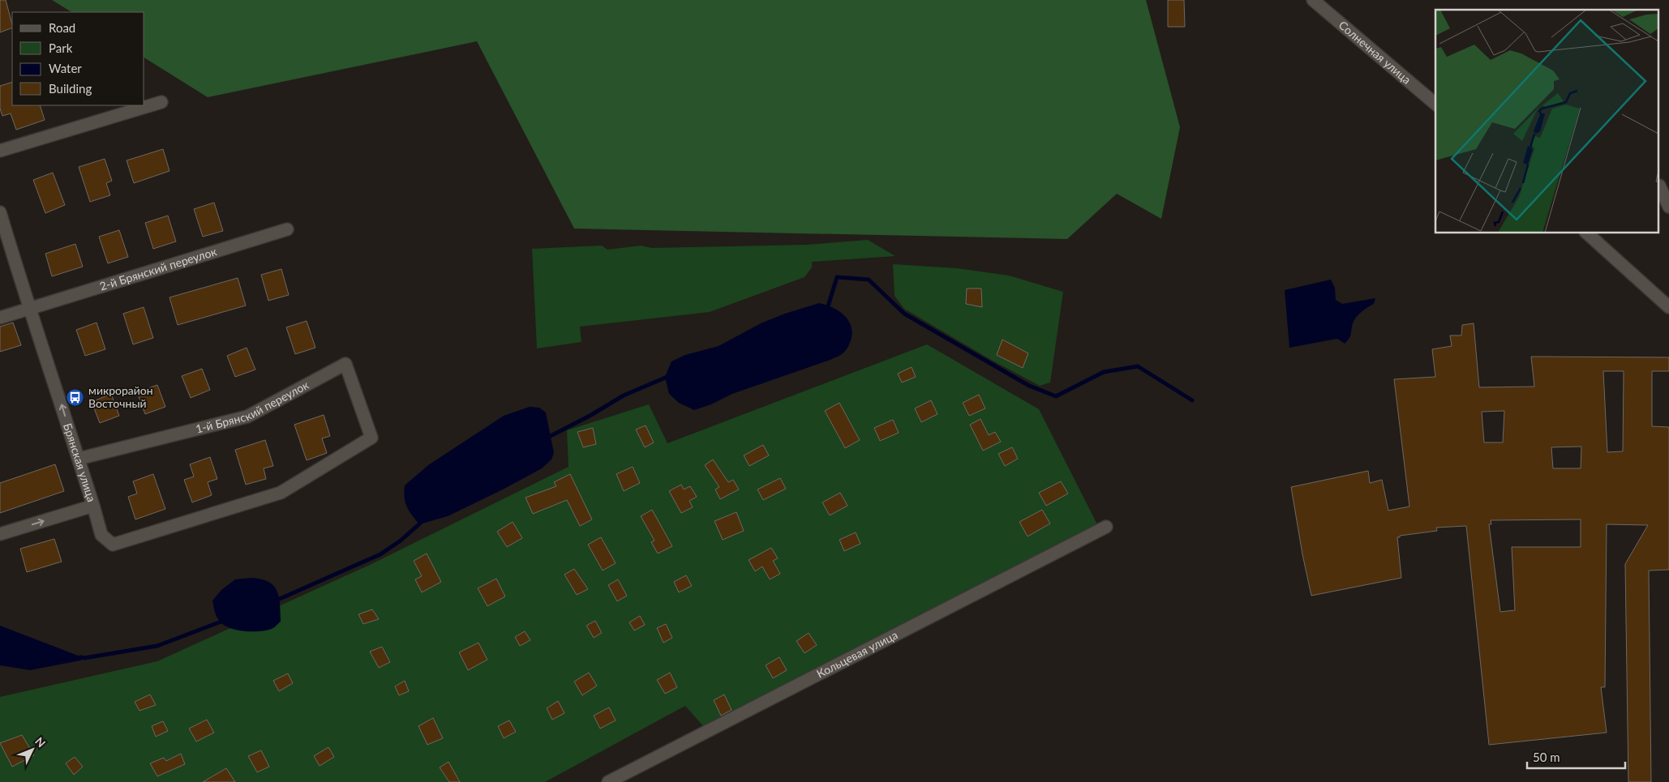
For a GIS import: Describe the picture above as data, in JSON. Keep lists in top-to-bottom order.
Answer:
{
  "streets": {
    "street": [
      "Солнечная улица",
      "2-й Брянский переулок",
      "1-й Брянский переулок",
      "Брянская улица",
      "Кольцевая улица"
    ]
  },
  "crossings": [
    ["2-й Брянский переулок", "Брянская улица"],
    ["1-й Брянский переулок", "Брянская улица"]
  ],
  "places": {
    "bus stop": ["микрорайон Восточный"]
  },
  "legend": [
    "Road",
    "Park",
    "Water",
    "Building"
  ],
  "scale_bar": "50 m",
  "north": "top right"
}
